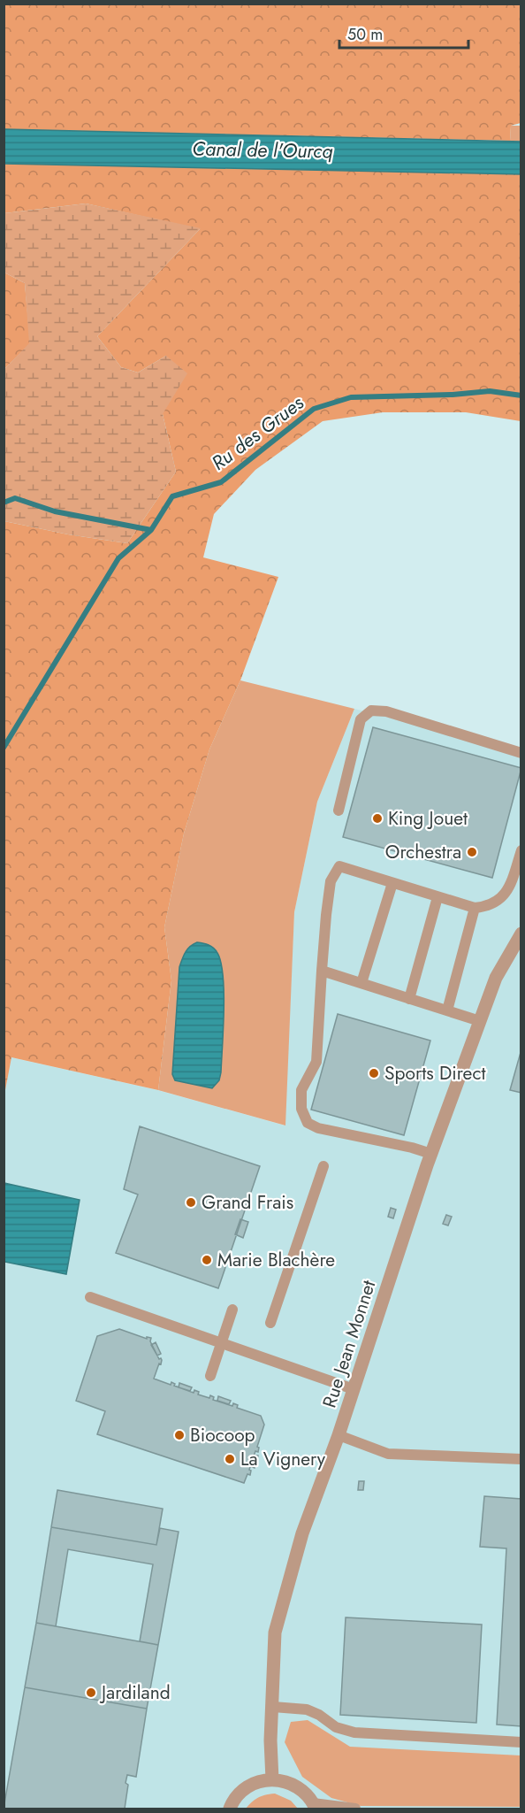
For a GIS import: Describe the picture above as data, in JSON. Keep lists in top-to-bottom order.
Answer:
{
  "streets": {
    "street": ["Rue Jean Monnet"]
  },
  "water": ["Canal de l'Ourcq", "Ru des Grues"],
  "places": [
    "King Jouet",
    "Orchestra",
    "Sports Direct",
    "Grand Frais",
    "Marie Blachère",
    "Biocoop",
    "La Vignery",
    "Jardiland"
  ],
  "scale_bar": "50 m"
}
